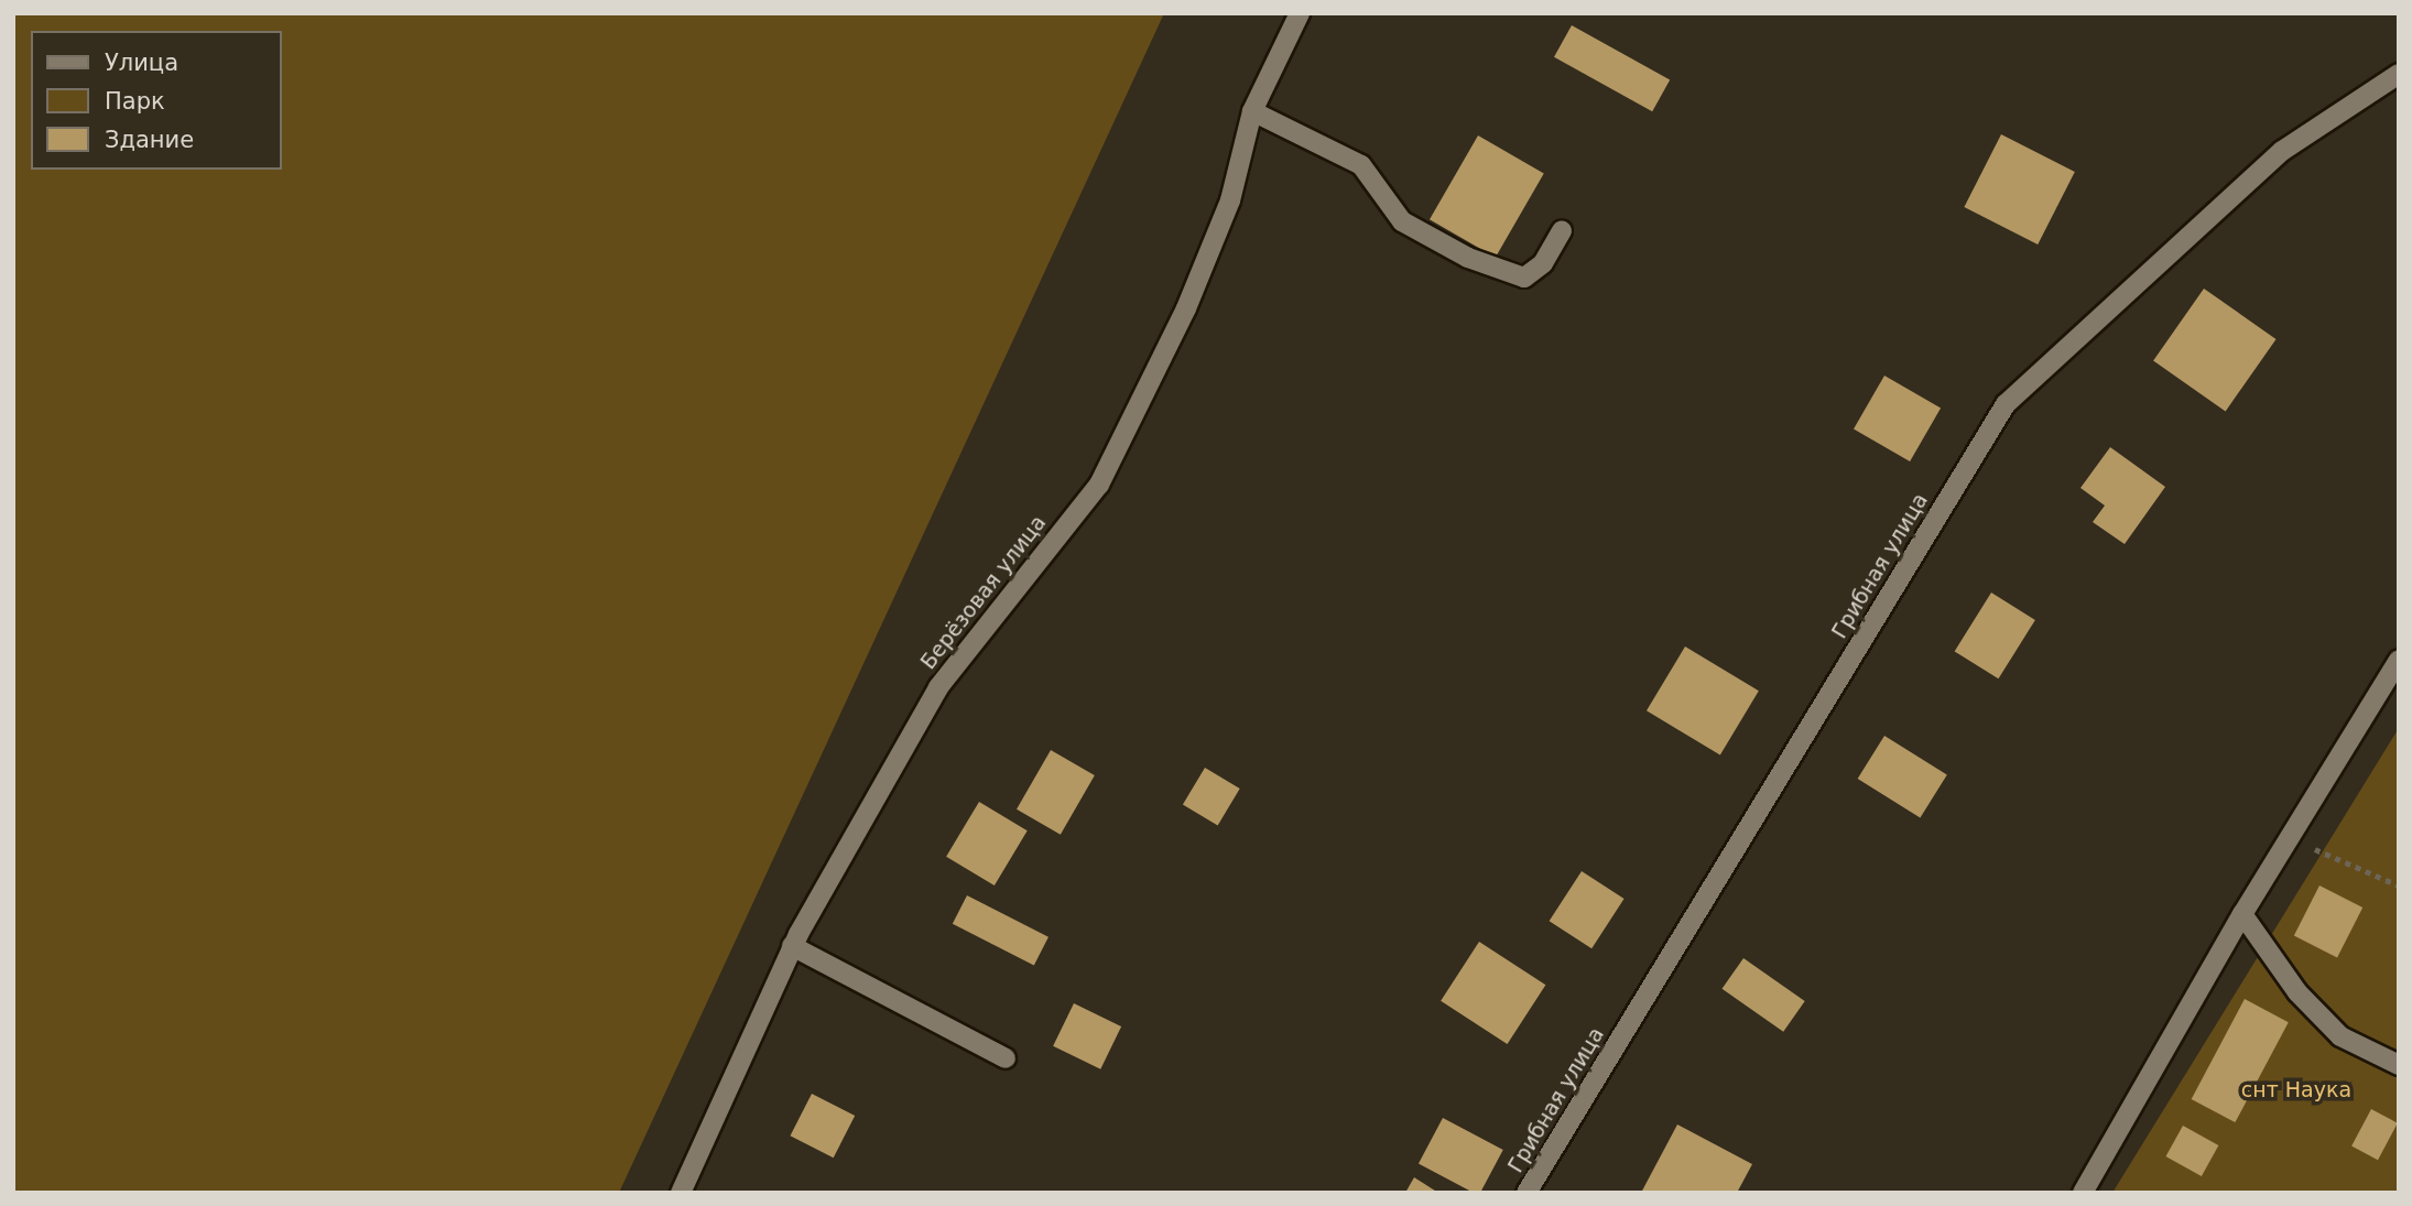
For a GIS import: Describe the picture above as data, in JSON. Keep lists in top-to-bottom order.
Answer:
{
  "streets": {
    "street": ["Грибная улица", "Берёзовая улица"]
  },
  "parks": ["снт Наука"],
  "legend": ["Улица", "Парк", "Здание"]
}
